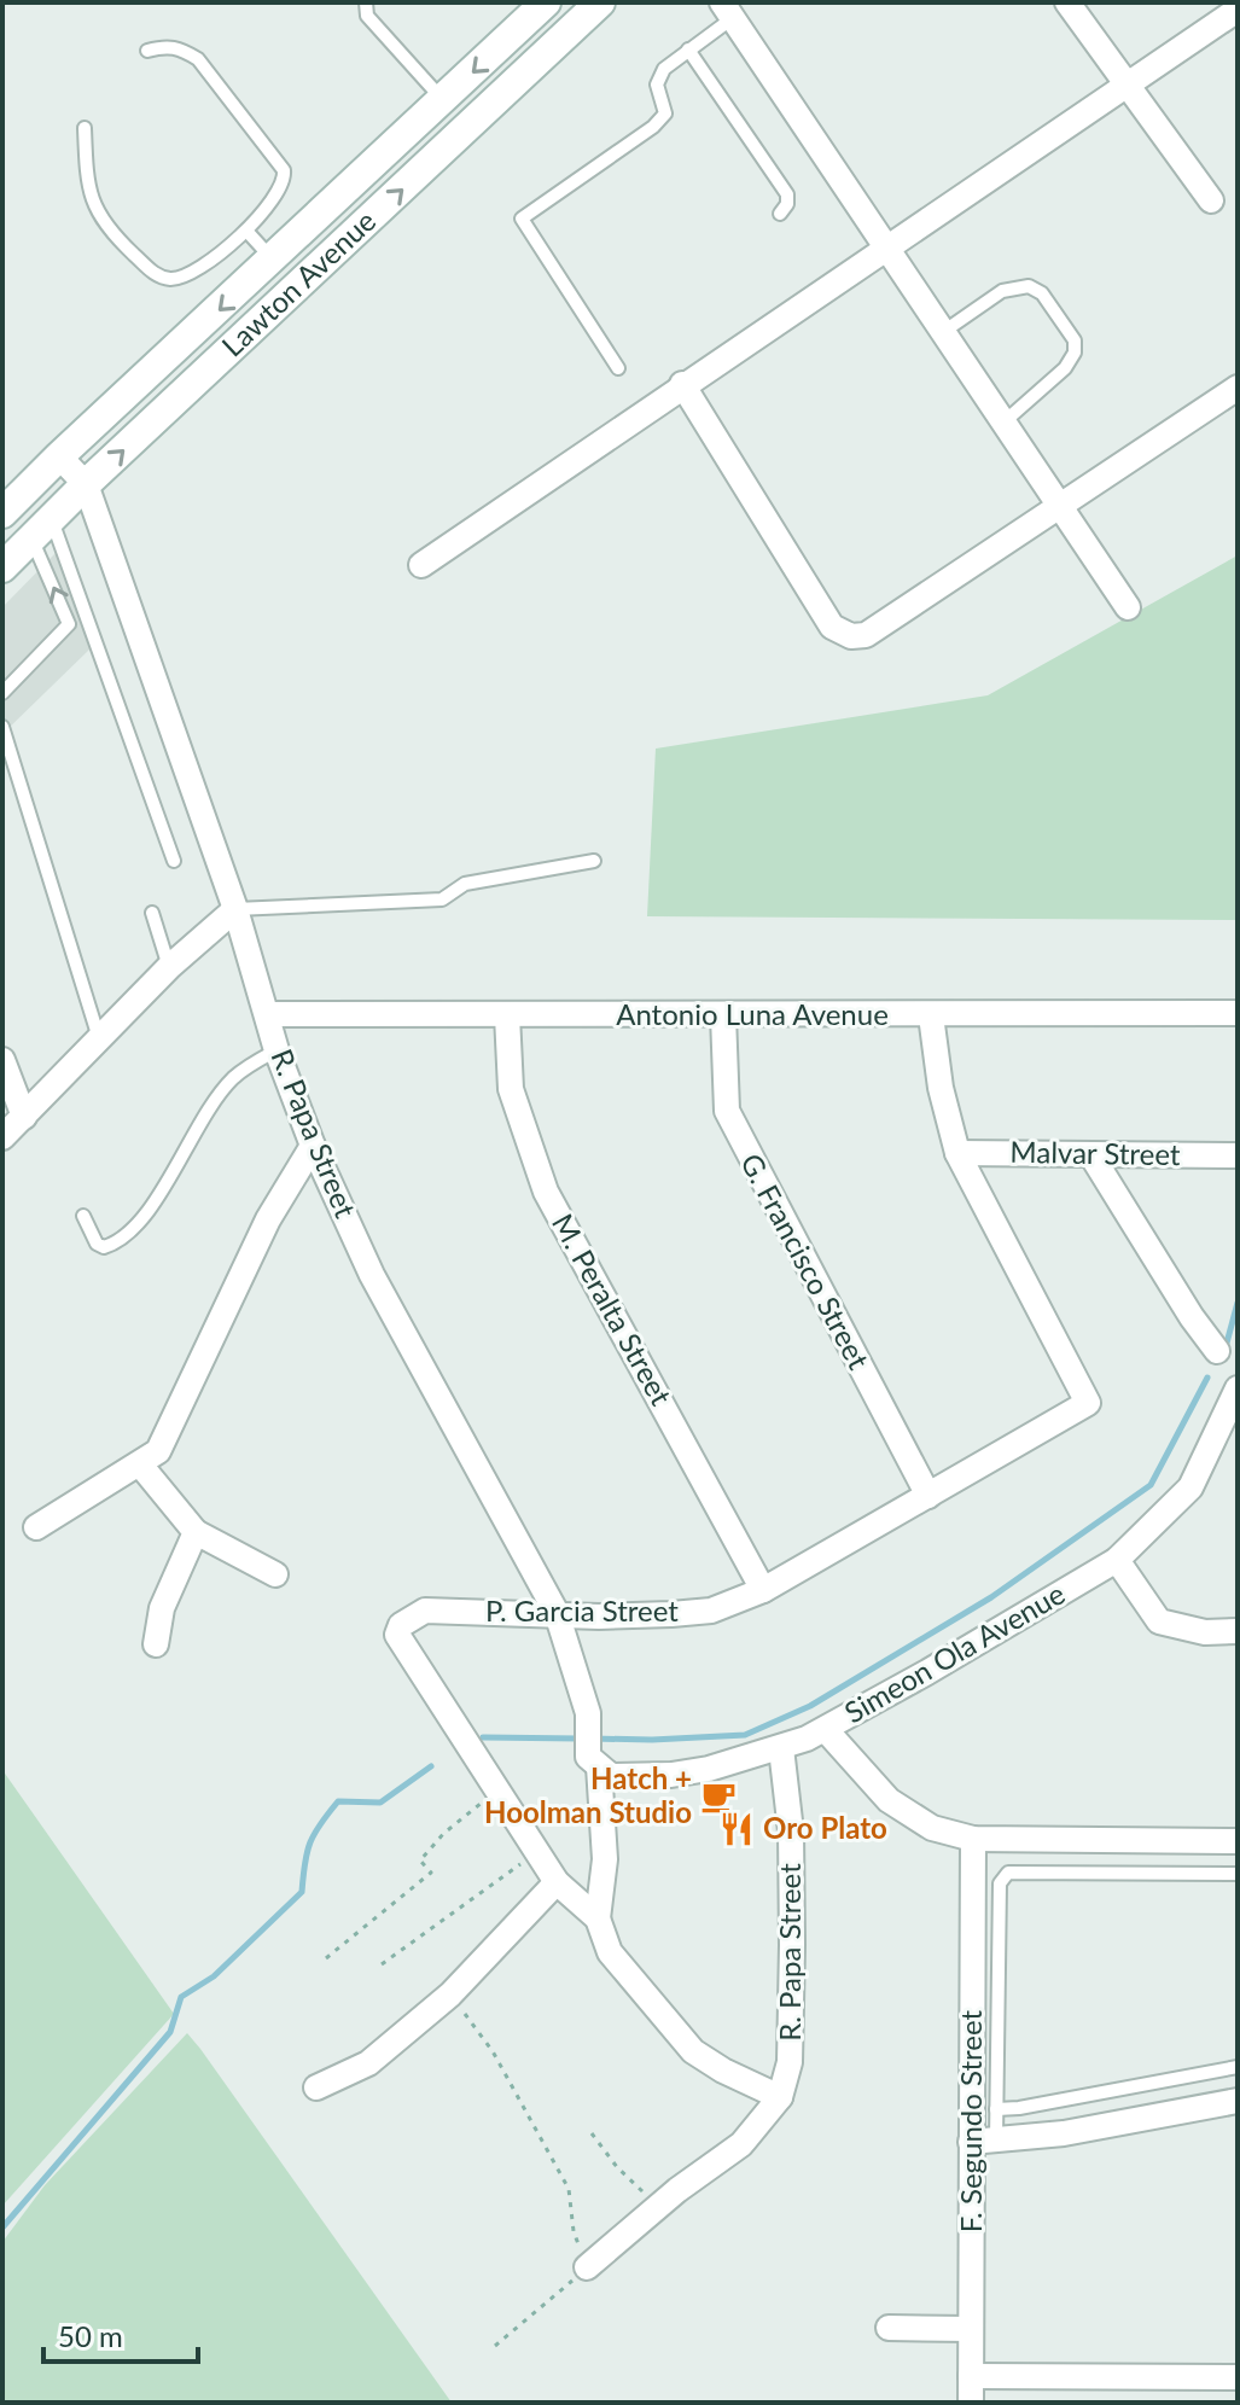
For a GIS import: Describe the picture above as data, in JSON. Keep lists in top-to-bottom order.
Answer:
{
  "streets": {
    "main road": ["Lawton Avenue"],
    "street": [
      "Antonio Luna Avenue",
      "R. Papa Street",
      "Malvar Street",
      "G. Francisco Street",
      "M. Peralta Street",
      "P. Garcia Street",
      "Simeon Ola Avenue",
      "F. Segundo Street"
    ]
  },
  "crossings": [
    ["Lawton Avenue", "R. Papa Street"],
    ["Antonio Luna Avenue", "R. Papa Street"],
    ["Antonio Luna Avenue", "G. Francisco Street"],
    ["Antonio Luna Avenue", "M. Peralta Street"],
    ["Antonio Luna Avenue", "P. Garcia Street"],
    ["R. Papa Street", "P. Garcia Street"],
    ["R. Papa Street", "Simeon Ola Avenue"],
    ["Malvar Street", "P. Garcia Street"],
    ["G. Francisco Street", "P. Garcia Street"],
    ["M. Peralta Street", "P. Garcia Street"]
  ],
  "places": {
    "cafe": ["Hatch + Hoolman Studio"],
    "restaurant": ["Oro Plato"]
  },
  "scale_bar": "50 m"
}
